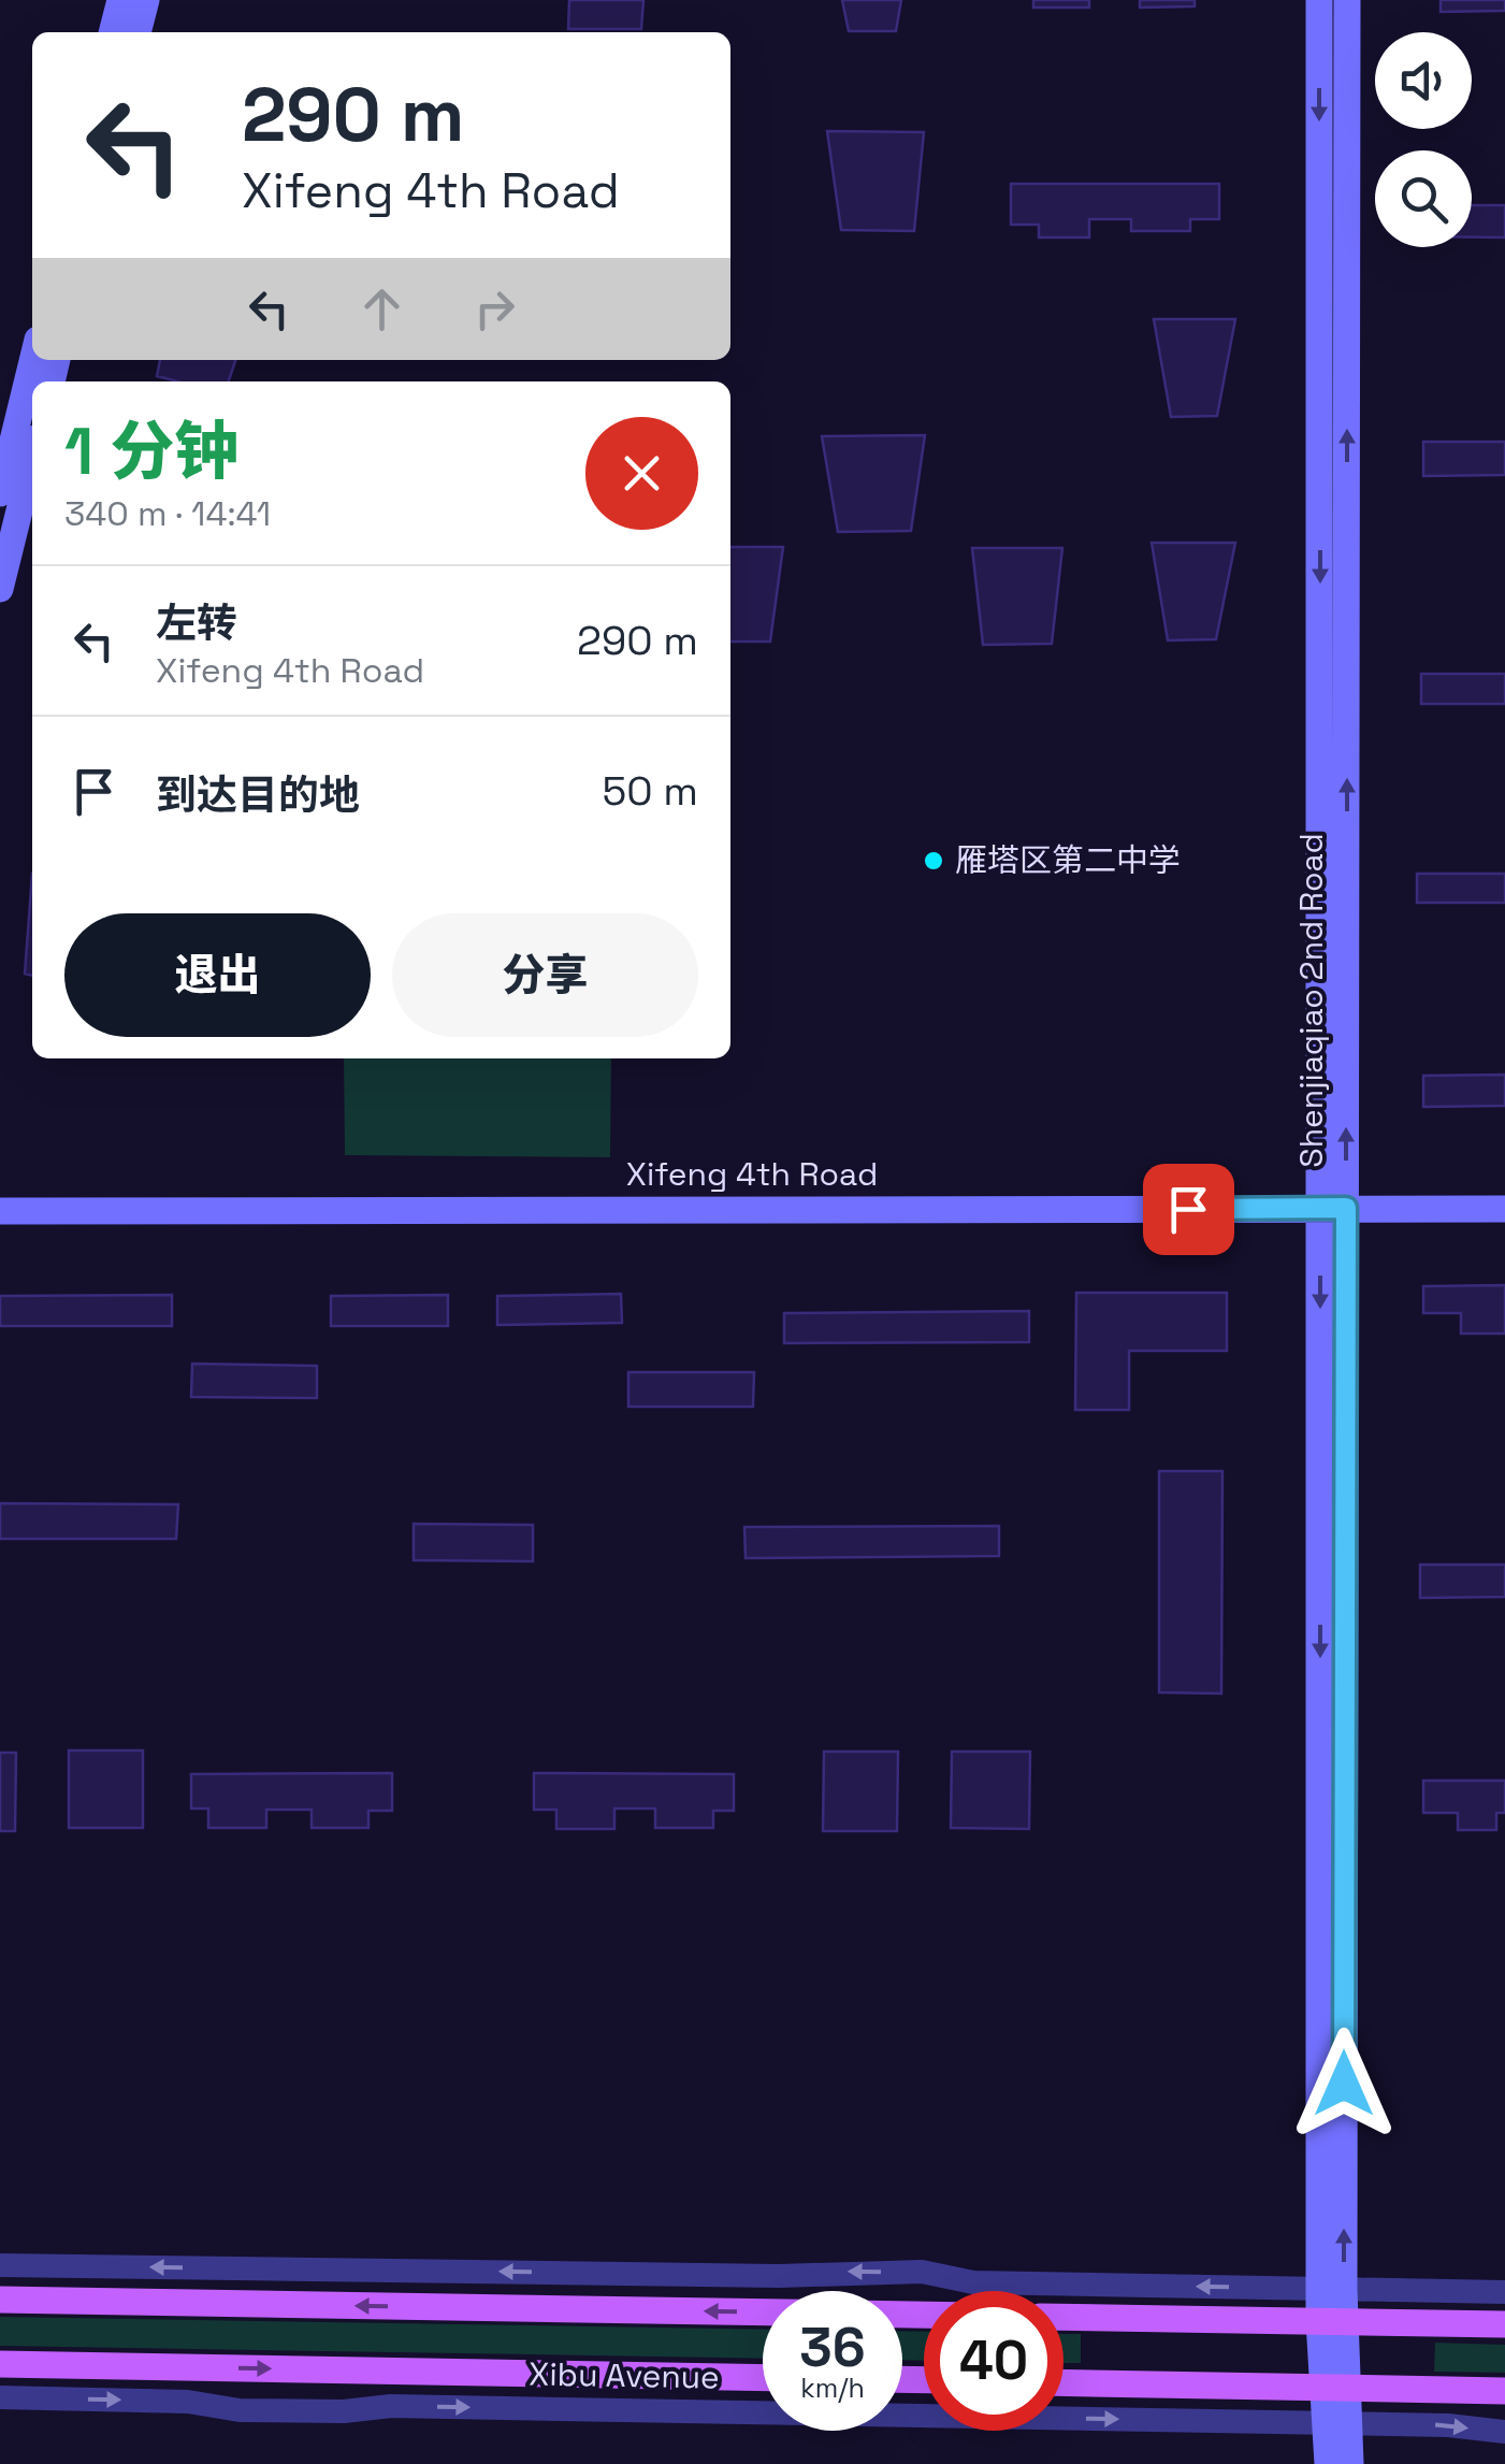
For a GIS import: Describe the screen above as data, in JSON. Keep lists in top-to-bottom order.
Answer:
{
  "streets": {
    "main road": ["Xibu Avenue"],
    "street": ["Shenjiaqiao 2nd Road", "Xifeng 4th Road"]
  },
  "crossings": [
    ["Shenjiaqiao 2nd Road", "Xifeng 4th Road"],
    ["Shenjiaqiao 2nd Road", "Xibu Avenue"]
  ],
  "places": ["雁塔区第二中学"],
  "page": {
    "turn": ["290 m", "Xifeng 4th Road"],
    "heading": ["1 分钟", "340 m · 14:41"],
    "list": [
      {
        "name": "左转",
        "note": "Xifeng 4th Road",
        "value": "290 m"
      },
      {
        "name": "到达目的地",
        "value": "50 m"
      }
    ],
    "buttons": ["退出", "分享"],
    "speed": "36 km/h",
    "limit": "40"
  }
}
